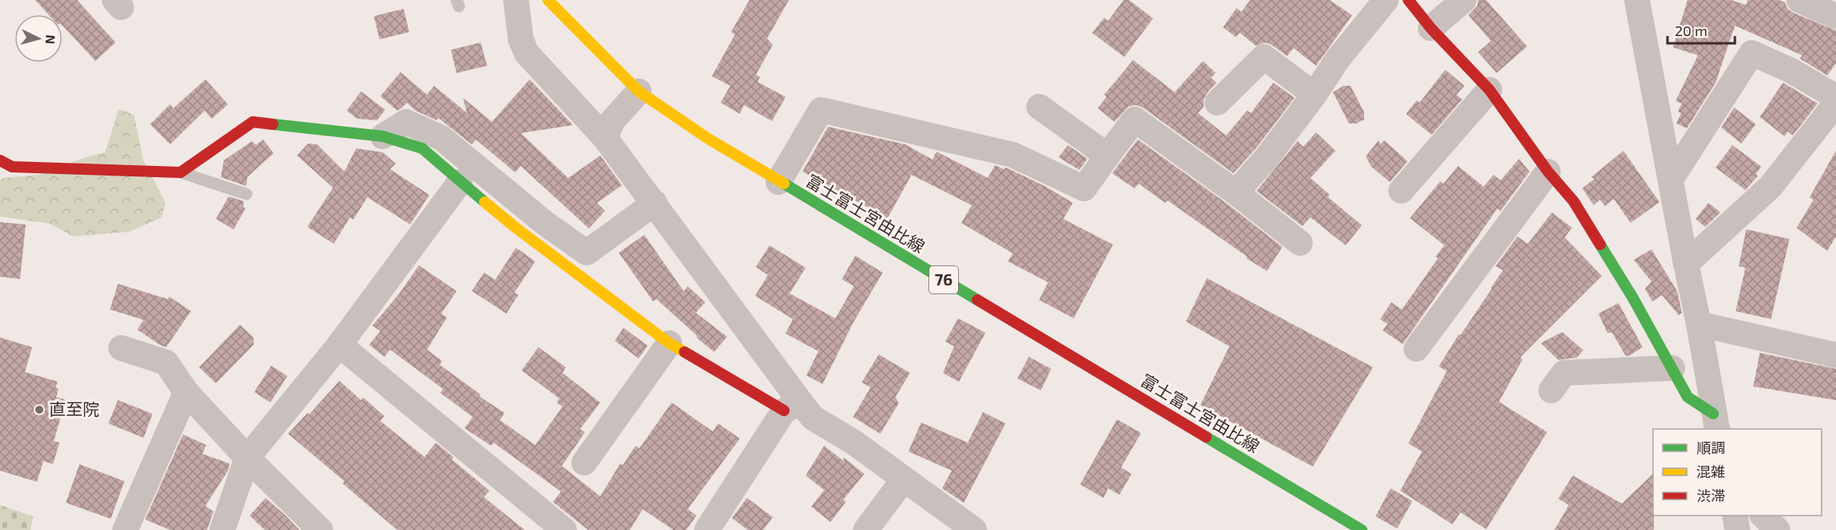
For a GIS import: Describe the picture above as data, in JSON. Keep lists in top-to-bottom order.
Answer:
{
  "streets": {
    "street": ["富士富士宮由比線", "76"]
  },
  "places": ["直至院"],
  "legend": ["順調", "混雑", "渋滞"],
  "scale_bar": "20 m",
  "north": "right"
}
